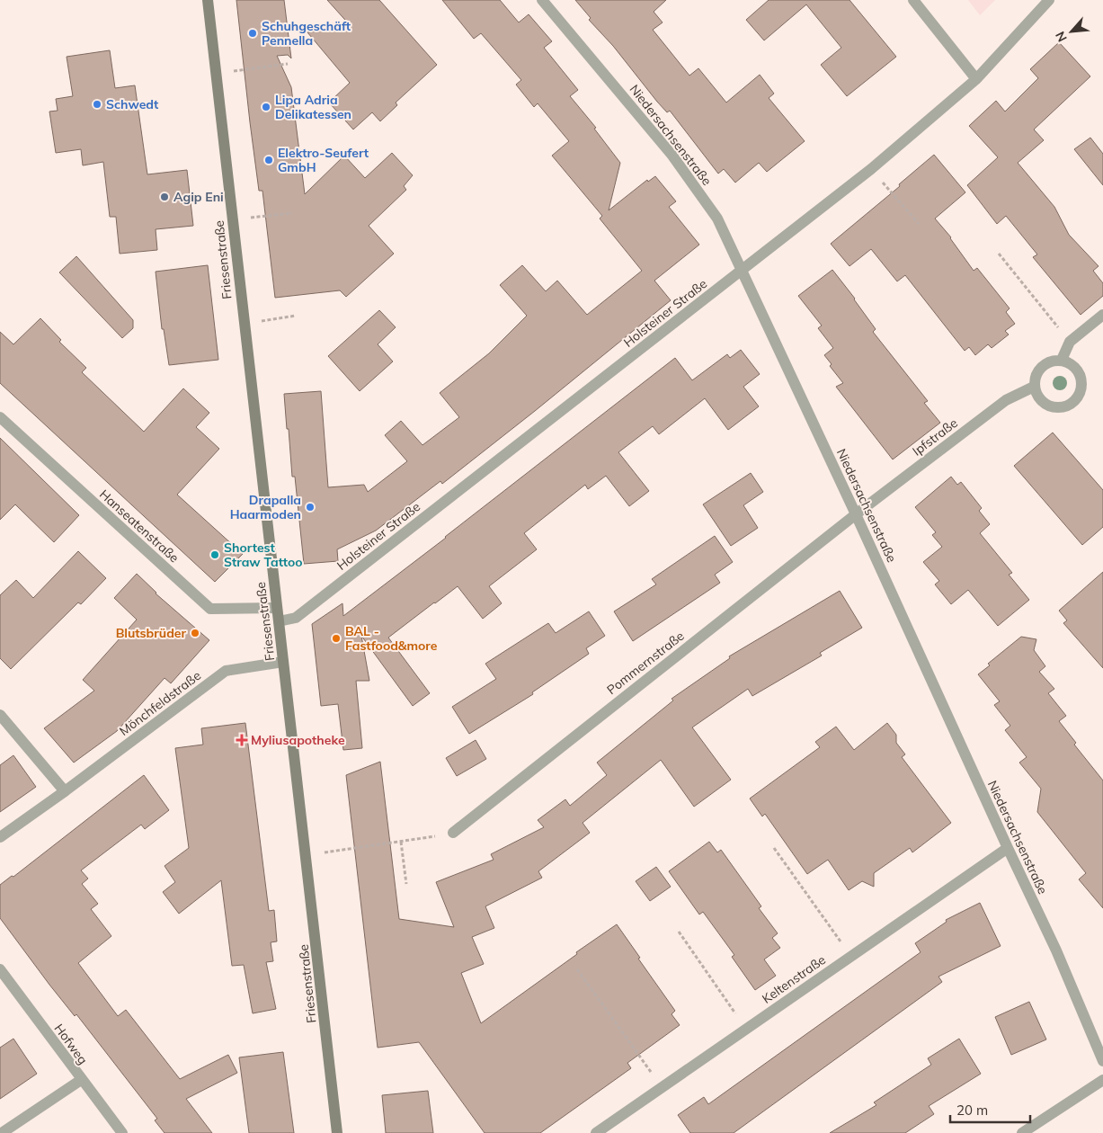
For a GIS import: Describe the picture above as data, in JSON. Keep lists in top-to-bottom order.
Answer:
{
  "streets": {
    "main road": ["Friesenstraße"],
    "street": [
      "Niedersachsenstraße",
      "Holsteiner Straße",
      "Ipfstraße",
      "Hanseatenstraße",
      "Pommernstraße",
      "Mönchfeldstraße",
      "Keltenstraße",
      "Hofweg"
    ]
  },
  "crossings": [
    ["Niedersachsenstraße", "Holsteiner Straße"],
    ["Niedersachsenstraße", "Ipfstraße"],
    ["Niedersachsenstraße", "Pommernstraße"],
    ["Niedersachsenstraße", "Keltenstraße"],
    ["Friesenstraße", "Holsteiner Straße"],
    ["Friesenstraße", "Hanseatenstraße"],
    ["Friesenstraße", "Mönchfeldstraße"],
    ["Ipfstraße", "Pommernstraße"]
  ],
  "places": {
    "other": [
      "Schuhgeschäft Pennella",
      "Schwedt",
      "Lipa Adria Delikatessen",
      "Elektro-Seufert GmbH",
      "Agip Eni",
      "Drapalla Haarmoden",
      "Shortest Straw Tattoo",
      "Blutsbrüder",
      "BAL - Fastfood&more"
    ],
    "health": ["Myliusapotheke"]
  },
  "scale_bar": "20 m",
  "north": "bottom left"
}
